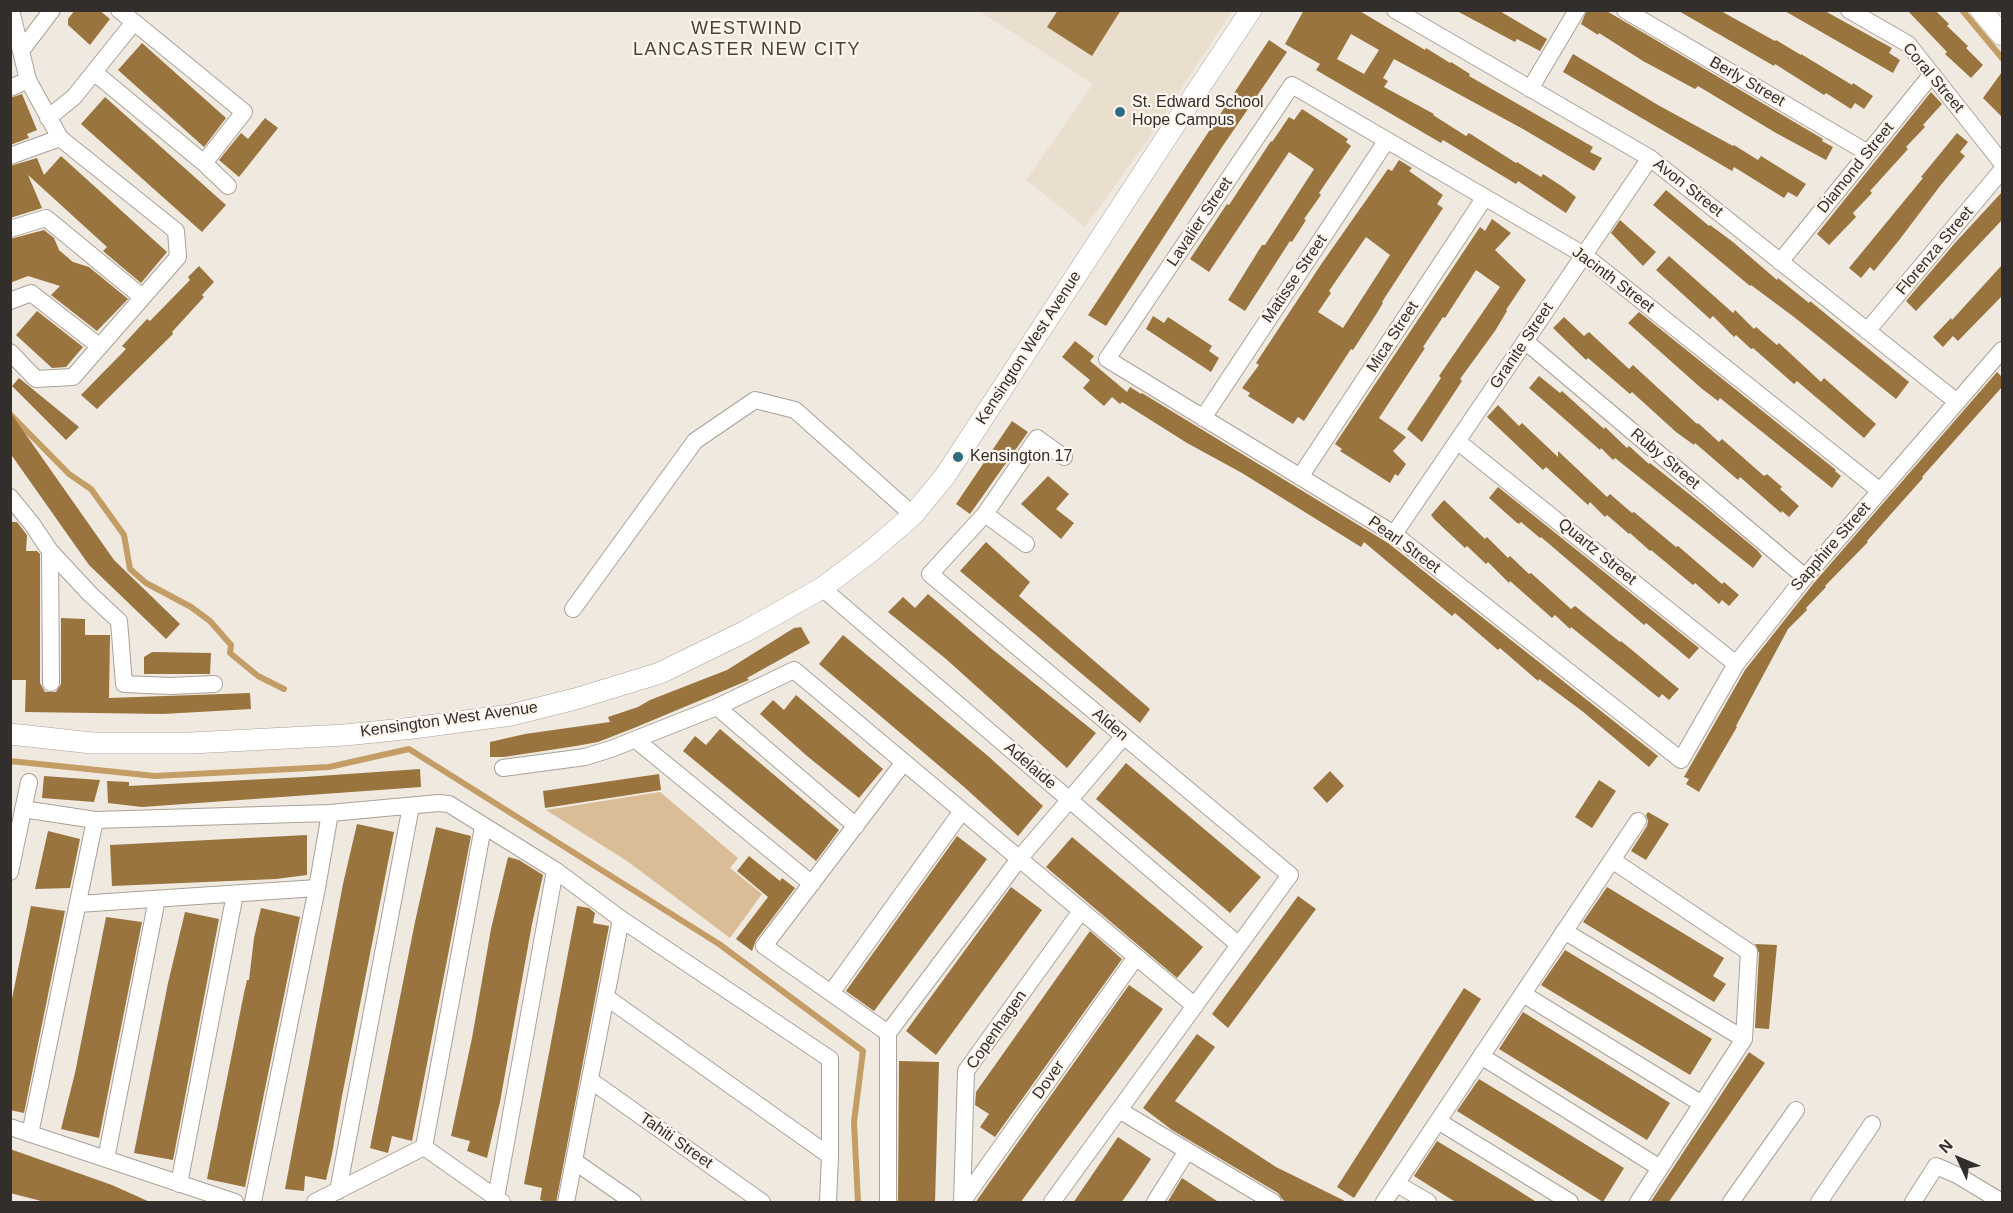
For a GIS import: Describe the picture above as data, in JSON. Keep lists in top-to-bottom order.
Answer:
{
  "streets": {
    "street": [
      "Coral Street",
      "Berly Street",
      "Diamond Street",
      "Avon Street",
      "Lavalier Street",
      "Florenza Street",
      "Matisse Street",
      "Jacinth Street",
      "Mica Street",
      "Granite Street",
      "Kensington West Avenue",
      "Ruby Street",
      "Pearl Street",
      "Sapphire Street",
      "Quartz Street",
      "Alden",
      "Adelaide",
      "Copenhagen",
      "Dover",
      "Tahiti Street"
    ]
  },
  "crossings": [
    ["Coral Street", "Diamond Street"],
    ["Berly Street", "Diamond Street"],
    ["Diamond Street", "Avon Street"],
    ["Avon Street", "Florenza Street"],
    ["Avon Street", "Granite Street"],
    ["Avon Street", "Sapphire Street"],
    ["Lavalier Street", "Jacinth Street"],
    ["Lavalier Street", "Pearl Street"],
    ["Matisse Street", "Jacinth Street"],
    ["Matisse Street", "Pearl Street"],
    ["Jacinth Street", "Mica Street"],
    ["Jacinth Street", "Granite Street"],
    ["Jacinth Street", "Sapphire Street"],
    ["Mica Street", "Pearl Street"],
    ["Granite Street", "Ruby Street"],
    ["Granite Street", "Pearl Street"],
    ["Granite Street", "Quartz Street"],
    ["Kensington West Avenue", "Adelaide"],
    ["Ruby Street", "Sapphire Street"],
    ["Pearl Street", "Sapphire Street"],
    ["Sapphire Street", "Quartz Street"],
    ["Alden", "Adelaide"],
    ["Copenhagen", "Dover"]
  ],
  "districts": ["WESTWIND LANCASTER NEW CITY"],
  "places": ["St. Edward School Hope Campus", "Kensington 17"],
  "north": "top left"
}
